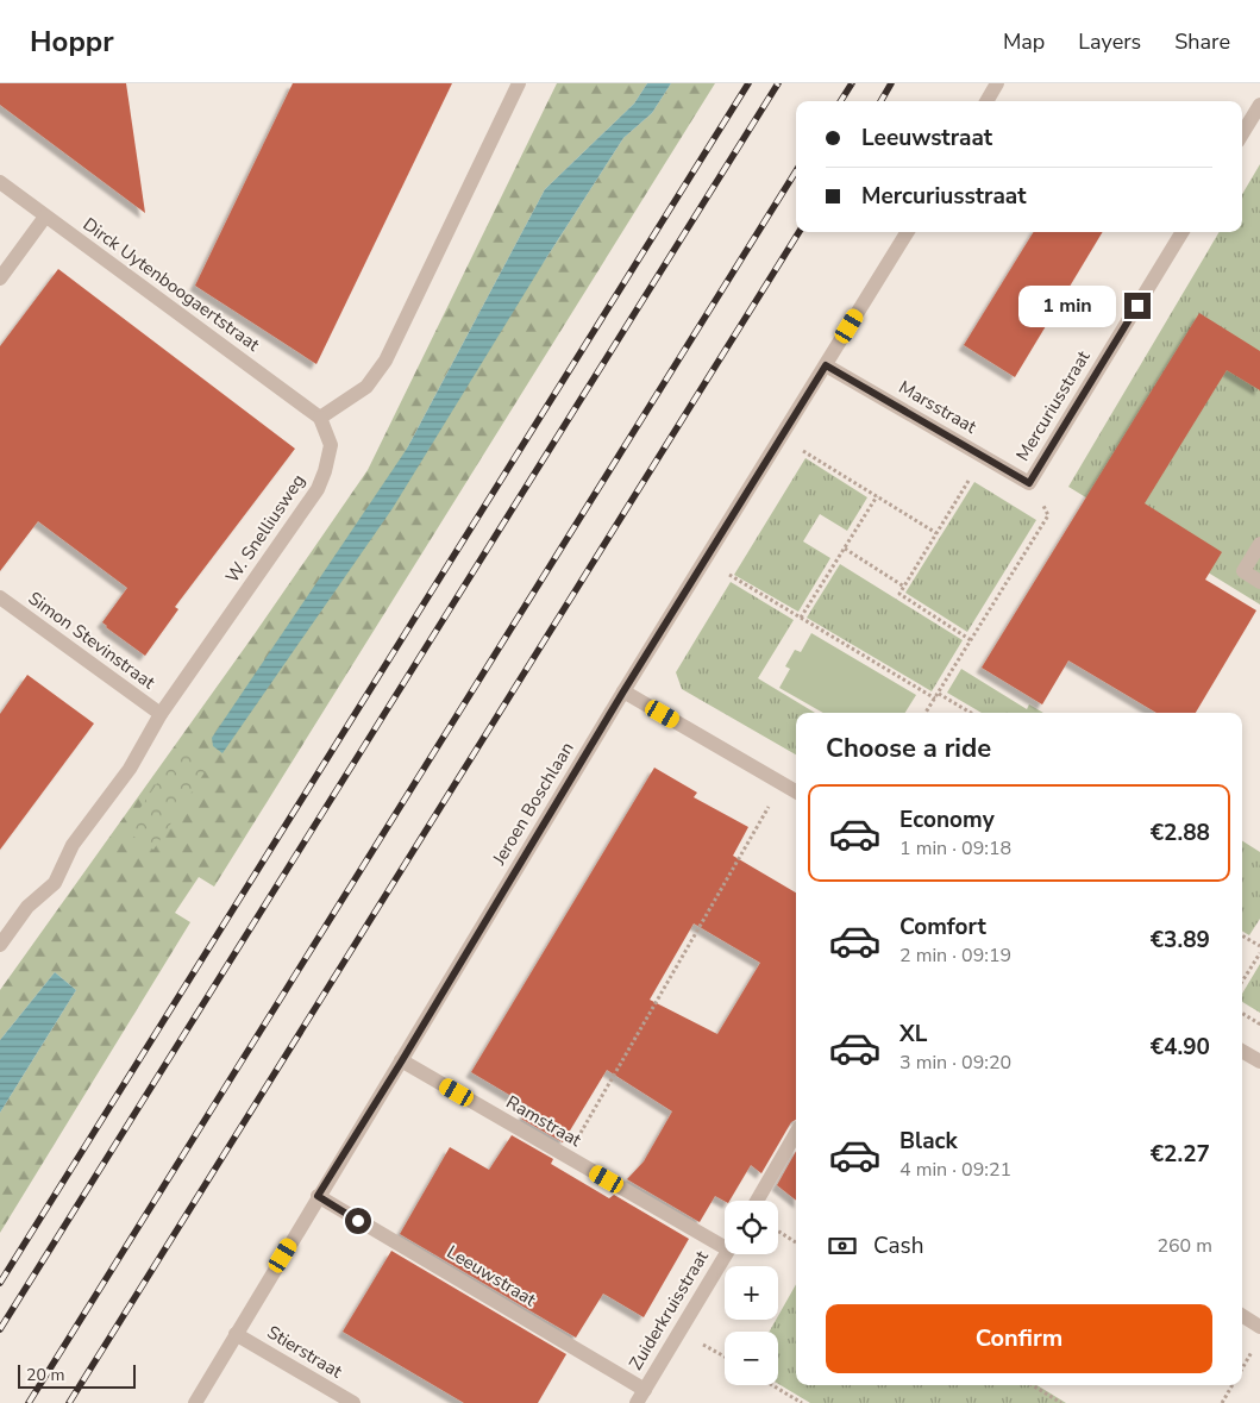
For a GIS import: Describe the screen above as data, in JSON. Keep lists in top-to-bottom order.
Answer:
{
  "streets": {
    "street": [
      "Dirck Uytenboogaertstraat",
      "Mercuriusstraat",
      "Marsstraat",
      "W. Snelliusweg",
      "Simon Stevinstraat",
      "Jeroen Boschlaan",
      "Ramstraat",
      "Leeuwstraat",
      "Zuiderkruisstraat",
      "Stierstraat"
    ]
  },
  "crossings": [
    ["Dirck Uytenboogaertstraat", "W. Snelliusweg"],
    ["Mercuriusstraat", "Marsstraat"],
    ["Marsstraat", "Jeroen Boschlaan"],
    ["W. Snelliusweg", "Simon Stevinstraat"],
    ["Jeroen Boschlaan", "Ramstraat"],
    ["Jeroen Boschlaan", "Leeuwstraat"],
    ["Jeroen Boschlaan", "Stierstraat"],
    ["Leeuwstraat", "Zuiderkruisstraat"]
  ],
  "scale_bar": "20 m",
  "page": {
    "header": "Hoppr",
    "nav": ["Map", "Layers", "Share"],
    "banner": ["Leeuwstraat", "Mercuriusstraat"],
    "bubble": "1 min",
    "heading": "Choose a ride",
    "list": [
      {
        "name": "Economy",
        "note": "1 min · 09:18",
        "value": "€2.88"
      },
      {
        "name": "Comfort",
        "note": "2 min · 09:19",
        "value": "€3.89"
      },
      {
        "name": "XL",
        "note": "3 min · 09:20",
        "value": "€4.90"
      },
      {
        "name": "Black",
        "note": "4 min · 09:21",
        "value": "€2.27"
      }
    ],
    "map_buttons": ["+", "−"],
    "pay": ["Cash", "260 m"],
    "buttons": "Confirm",
    "scale": "20 m"
  }
}
